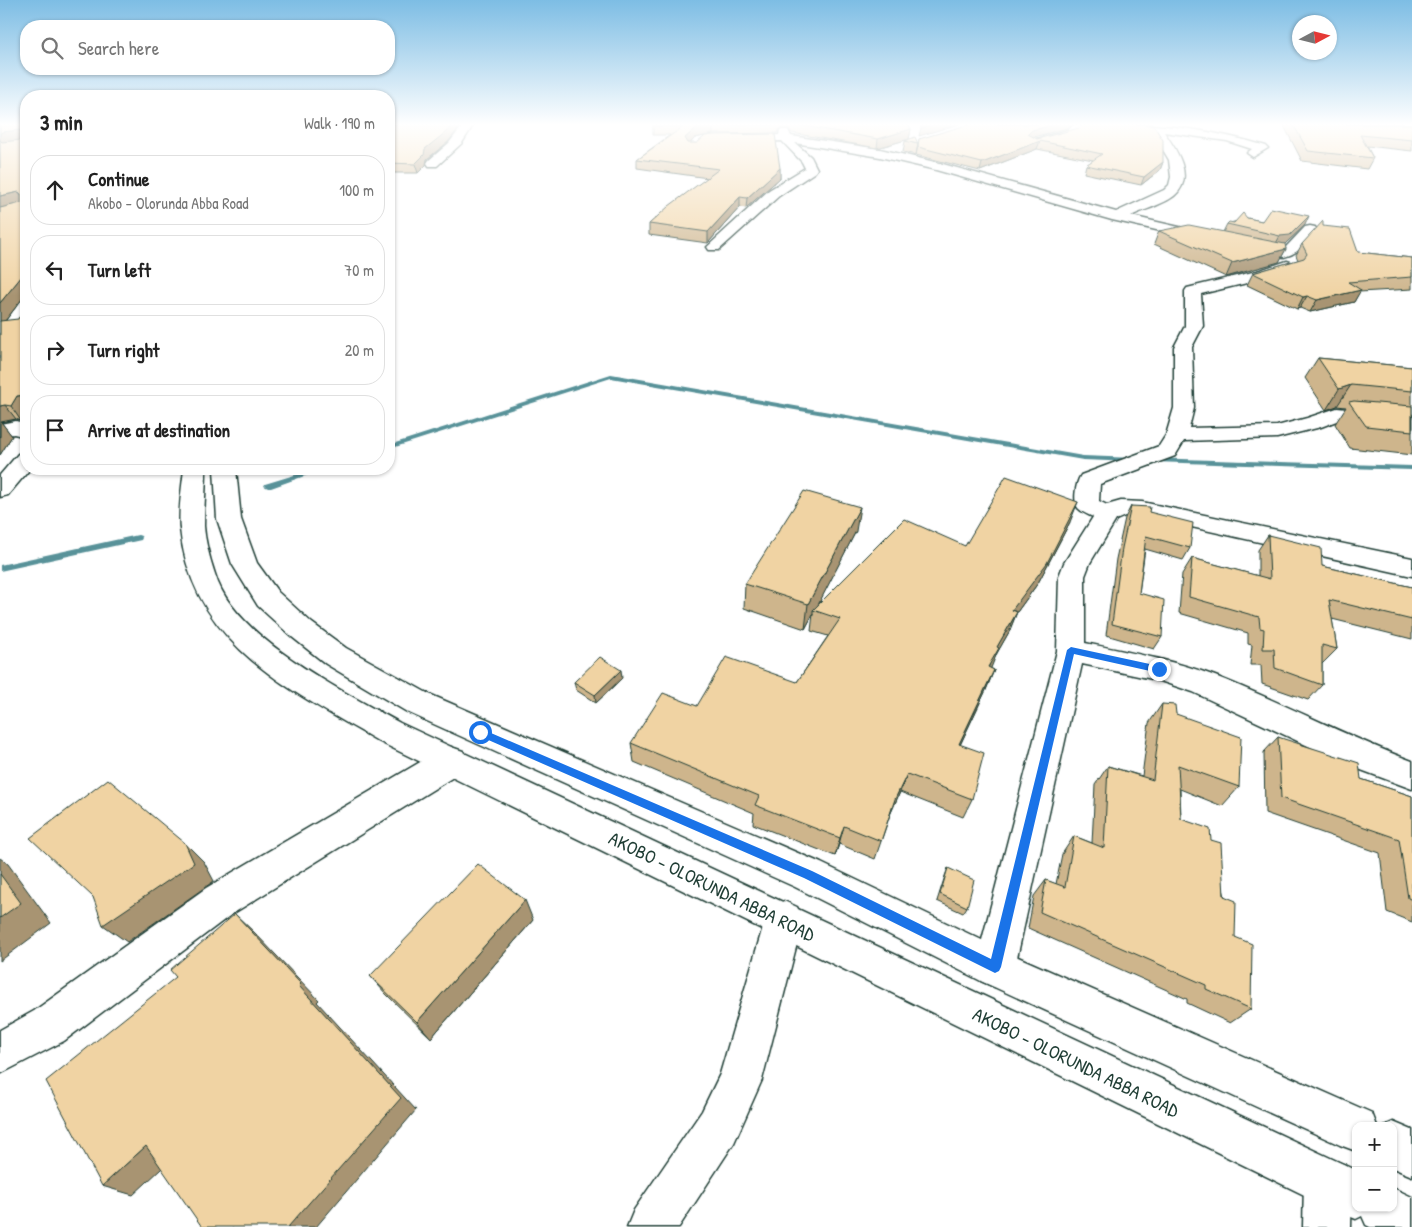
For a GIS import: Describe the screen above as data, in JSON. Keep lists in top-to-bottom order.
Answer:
{
  "streets": {
    "street": ["AKOBO - OLORUNDA ABBA ROAD"]
  },
  "north": "right",
  "page": {
    "search": "Search here",
    "heading": ["3 min", "Walk · 190 m"],
    "list": [
      ["Continue", "Akobo - Olorunda Abba Road", "100 m"],
      ["Turn left", "70 m"],
      ["Turn right", "20 m"],
      "Arrive at destination"
    ],
    "map_buttons": ["+", "−"]
  }
}
